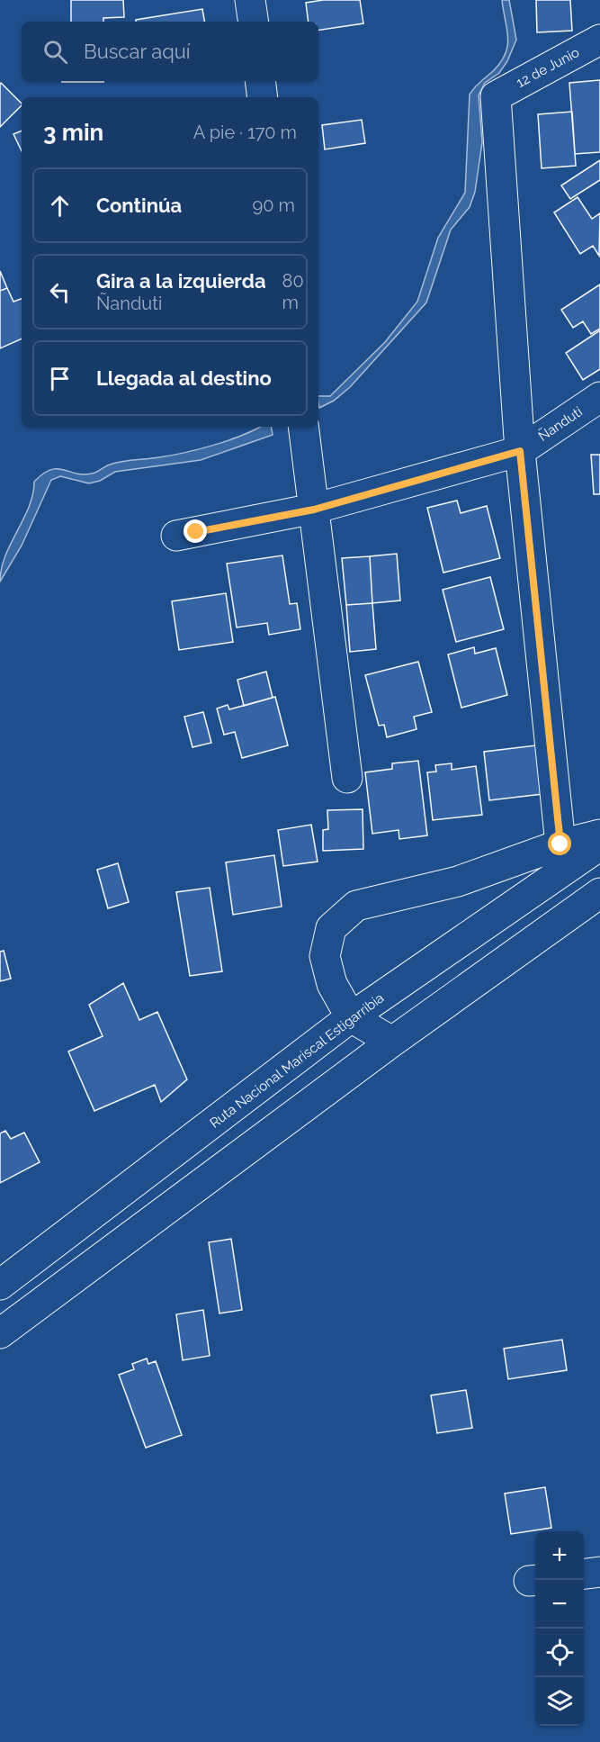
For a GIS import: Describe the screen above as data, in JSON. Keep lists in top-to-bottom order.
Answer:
{
  "streets": {
    "main road": ["12 de Junio", "Ñanduti", "Ruta Nacional Mariscal Estigarribia"]
  },
  "crossings": [
    ["12 de Junio", "Ñanduti"]
  ],
  "page": {
    "search": "Buscar aquí",
    "heading": ["3 min", "A pie · 170 m"],
    "list": [
      ["Continúa", "90 m"],
      ["Gira a la izquierda", "Ñanduti", "80 m"],
      "Llegada al destino"
    ],
    "map_buttons": ["+", "−"]
  }
}
